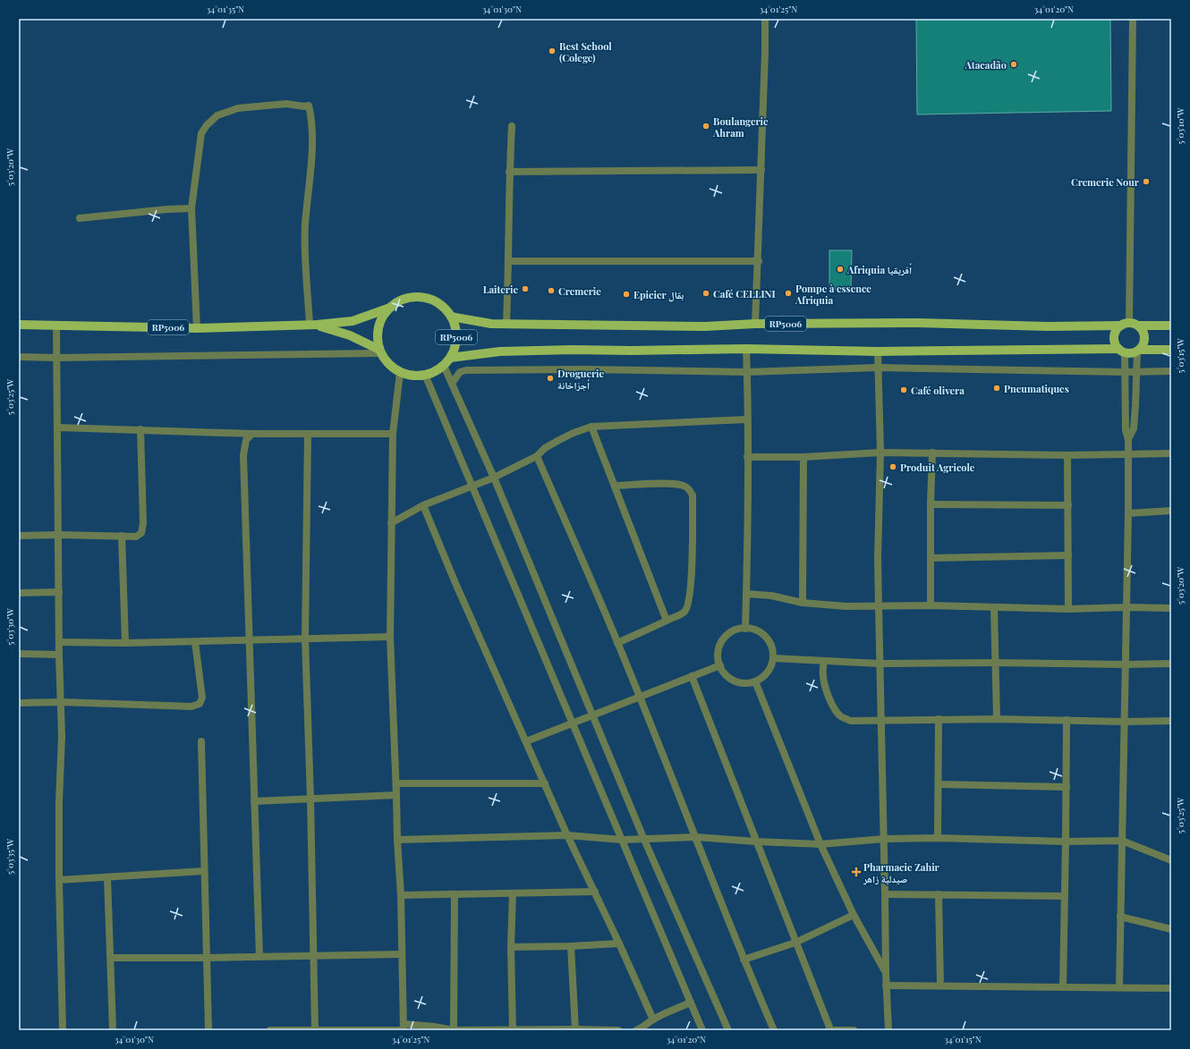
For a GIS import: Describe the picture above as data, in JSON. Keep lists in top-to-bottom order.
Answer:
{
  "streets": {
    "main road": ["RP5006"]
  },
  "places": {
    "other": [
      "Best School (Colege)",
      "Atacadão",
      "Boulangerie Ahram",
      "Cremerie Nour",
      "Afriquia أفريقيا",
      "Laiterie",
      "Cremerie",
      "Café CELLINI",
      "Pompe à essence Afriquia",
      "Epicier بقال",
      "Droguerie أجزاخانة",
      "Pneumatiques",
      "Café olivera",
      "Produit Agricole"
    ],
    "health": ["Pharmacie Zahir صيدلية زاهر"]
  },
  "coordinates": [
    "34°01'35\"N",
    "34°01'30\"N",
    "34°01'25\"N",
    "34°01'20\"N",
    "5°03'10\"W",
    "5°03'20\"W",
    "5°03'15\"W",
    "5°03'25\"W",
    "5°03'30\"W",
    "5°03'35\"W",
    "34°01'15\"N"
  ]
}
